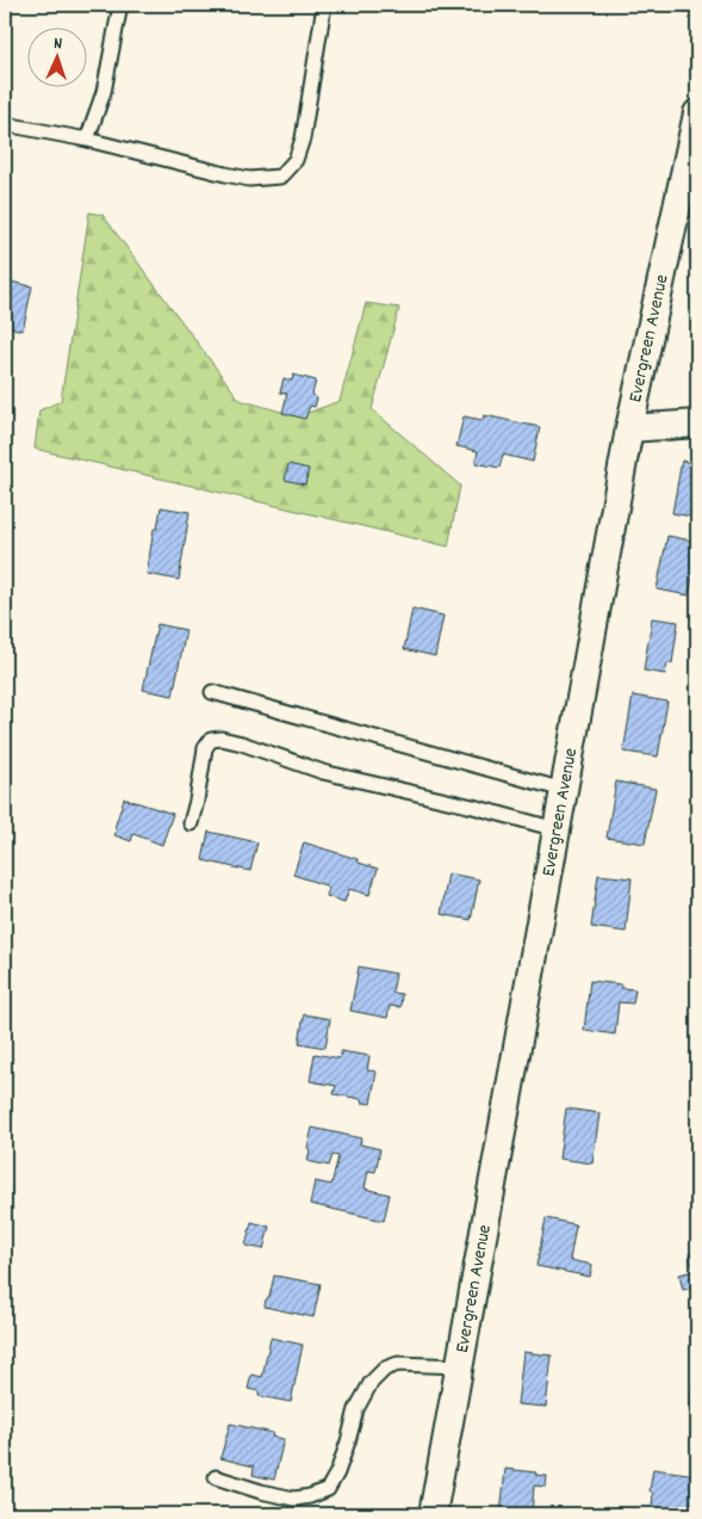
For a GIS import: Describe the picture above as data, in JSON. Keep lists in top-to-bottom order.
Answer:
{
  "streets": {
    "street": ["Evergreen Avenue"]
  },
  "north": "top"
}
